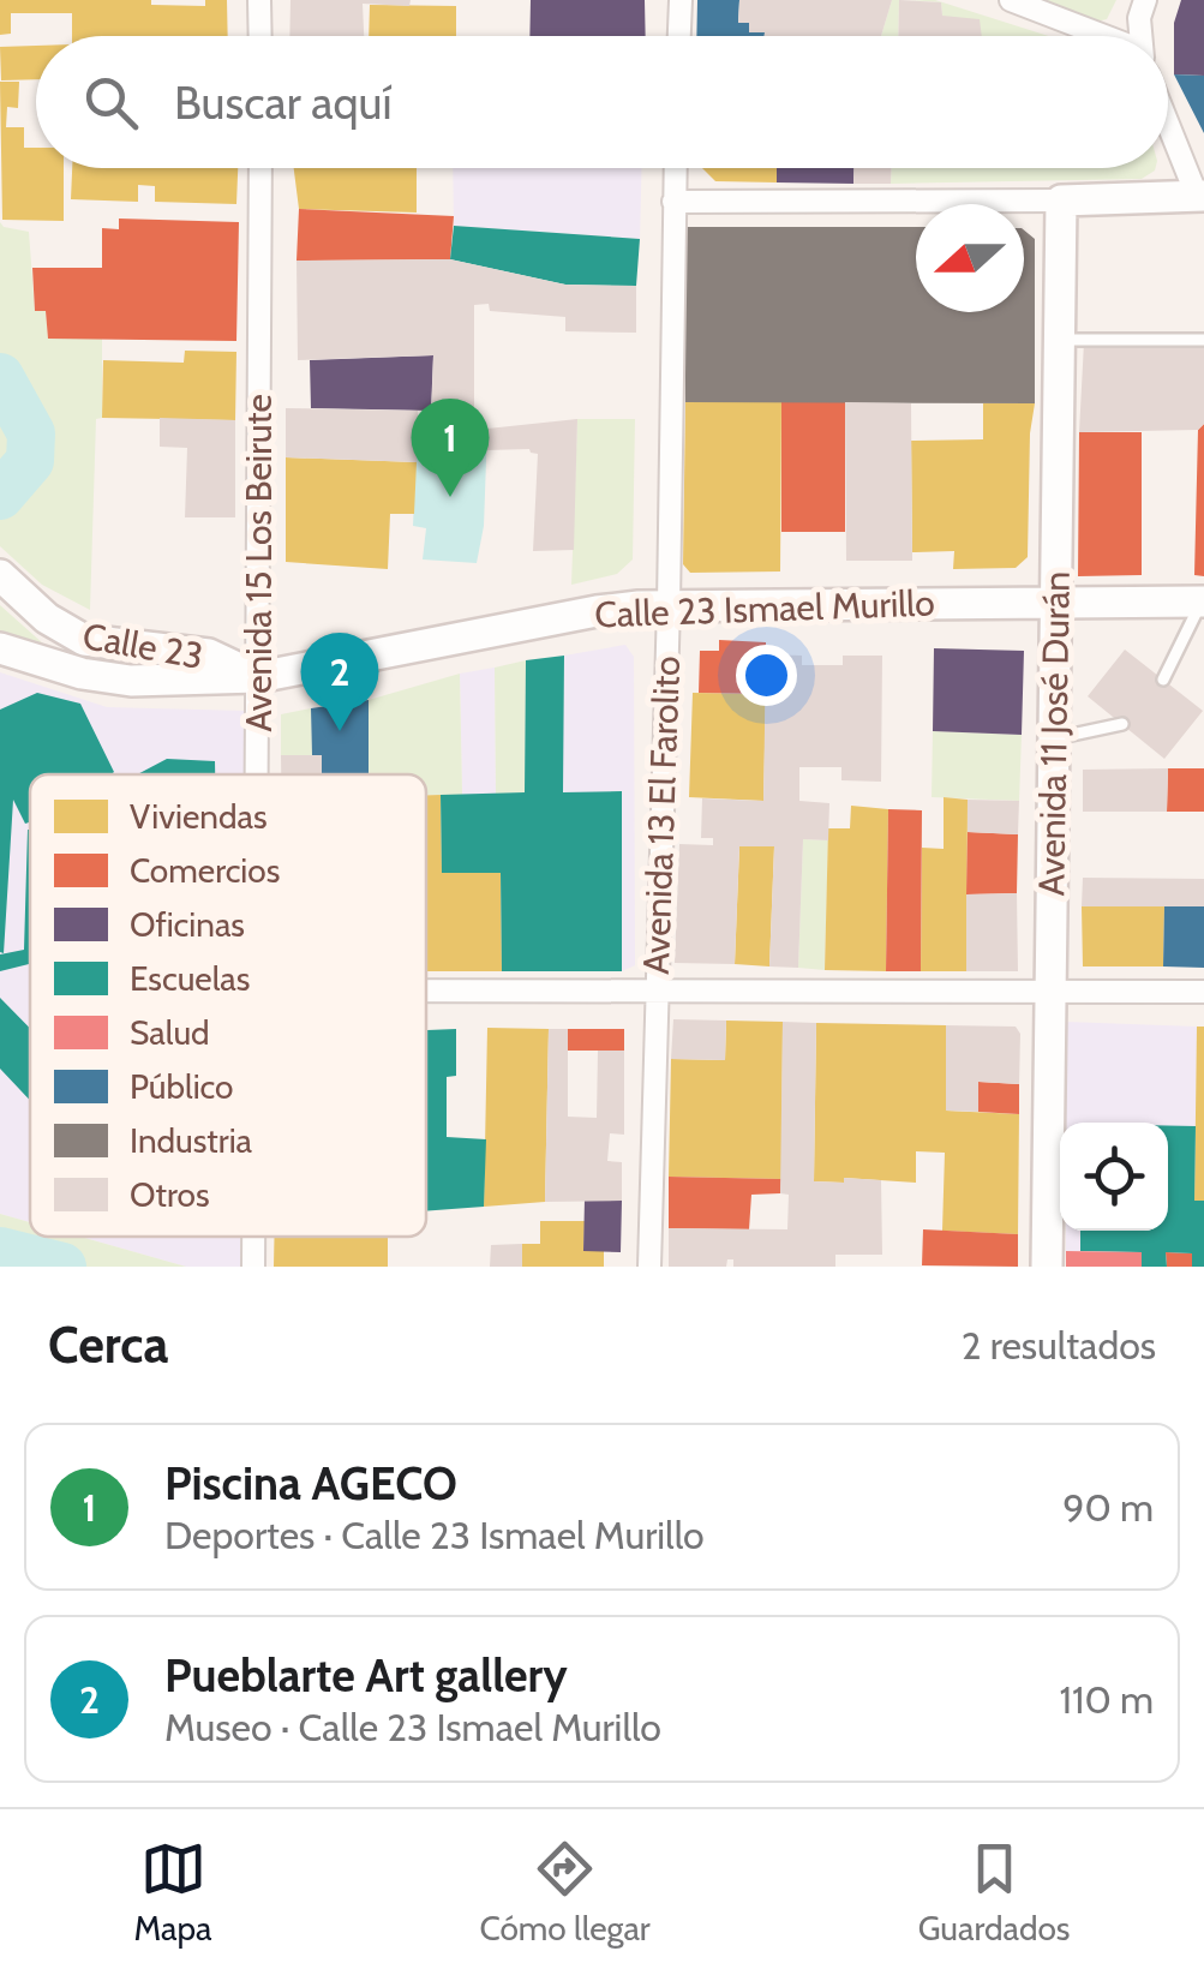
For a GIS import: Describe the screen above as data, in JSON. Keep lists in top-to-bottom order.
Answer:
{
  "streets": {
    "main road": ["Calle 23 Ismael Murillo", "Calle 23", "Avenida 11 José Durán"],
    "street": ["Avenida 15 Los Beirute", "Avenida 13 El Farolito"]
  },
  "crossings": [
    ["Avenida 15 Los Beirute", "Calle 23 Ismael Murillo"],
    ["Avenida 15 Los Beirute", "Calle 23"],
    ["Calle 23 Ismael Murillo", "Calle 23"],
    ["Calle 23 Ismael Murillo", "Avenida 11 José Durán"],
    ["Calle 23 Ismael Murillo", "Avenida 13 El Farolito"]
  ],
  "legend": [
    "Viviendas",
    "Comercios",
    "Oficinas",
    "Escuelas",
    "Salud",
    "Público",
    "Industria",
    "Otros"
  ],
  "north": "left",
  "page": {
    "search": "Buscar aquí",
    "pins": ["1", "2"],
    "heading": ["Cerca", "2 resultados"],
    "list": [
      {
        "mark": "1",
        "name": "Piscina AGECO",
        "note": "Deportes · Calle 23 Ismael Murillo",
        "value": "90 m"
      },
      {
        "mark": "2",
        "name": "Pueblarte Art gallery",
        "note": "Museo · Calle 23 Ismael Murillo",
        "value": "110 m"
      }
    ],
    "nav": ["Mapa", "Cómo llegar", "Guardados"]
  }
}
